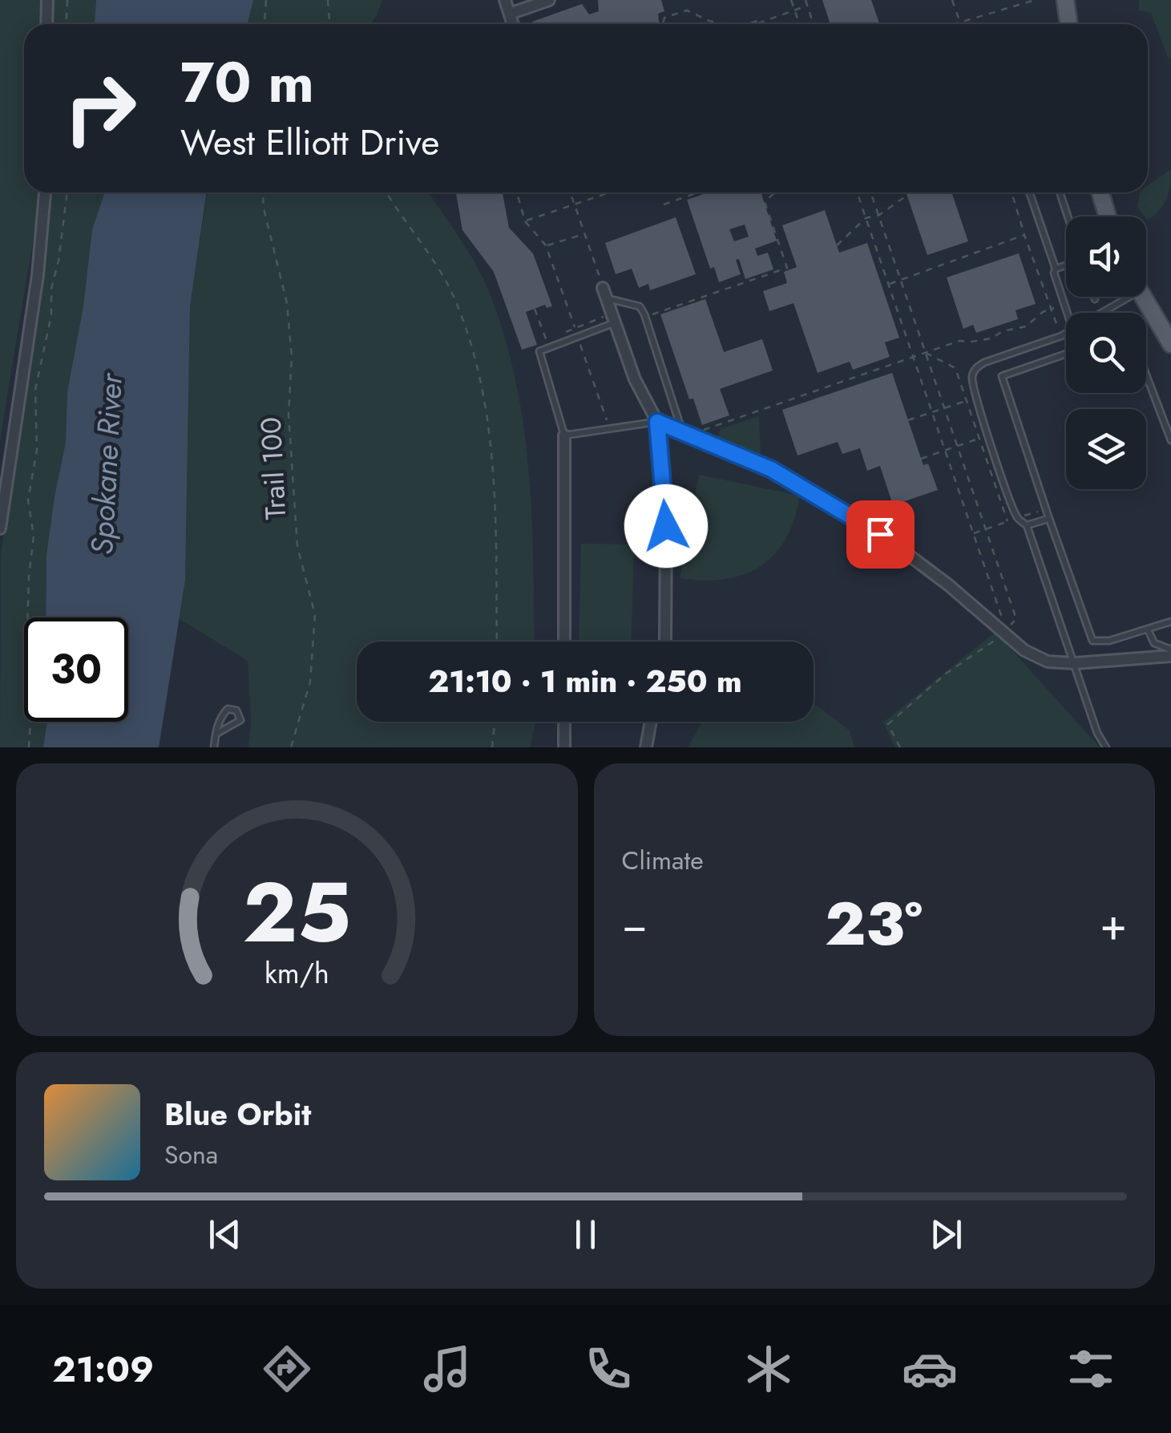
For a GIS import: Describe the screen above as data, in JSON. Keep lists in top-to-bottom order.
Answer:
{
  "streets": {
    "path": ["Trail 100"]
  },
  "water": ["Spokane River"],
  "page": {
    "turn": ["70 m", "West Elliott Drive"],
    "limit": "30",
    "trip": "21:10 · 1 min · 250 m",
    "tile": "Climate",
    "heat": ["−", "23°", "+"],
    "song": ["Blue Orbit", "Sona"],
    "tabs": "21:09",
    "gauge": ["25", "km/h"]
  }
}
